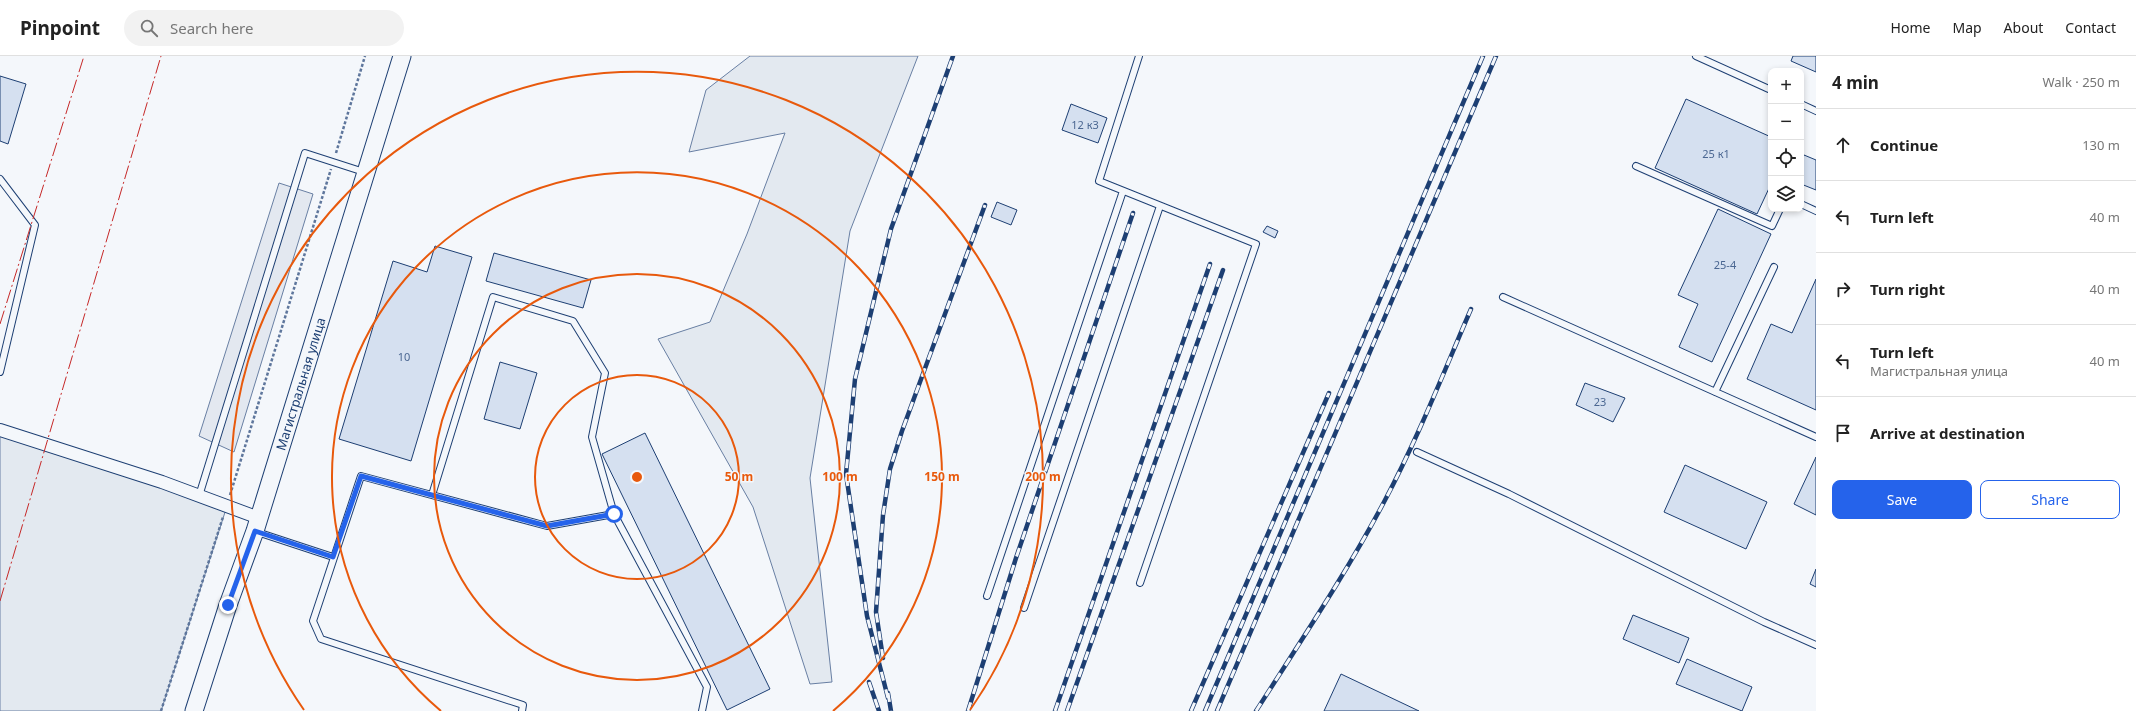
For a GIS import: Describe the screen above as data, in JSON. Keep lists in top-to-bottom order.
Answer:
{
  "streets": {
    "street": ["Магистральная улица"]
  },
  "house_numbers": [
    "12 к3",
    "25 к1",
    "25-4",
    "10",
    "23"
  ],
  "page": {
    "header": "Pinpoint",
    "search": "Search here",
    "nav": [
      "Home",
      "Map",
      "About",
      "Contact"
    ],
    "heading": ["4 min", "Walk · 250 m"],
    "map_buttons": ["+", "−"],
    "list": [
      ["Continue", "130 m"],
      ["Turn left", "40 m"],
      ["Turn right", "40 m"],
      ["Turn left", "Магистральная улица", "40 m"],
      "Arrive at destination"
    ],
    "buttons": ["Save", "Share"]
  },
  "rings": [
    "50 m",
    "100 m",
    "150 m",
    "200 m"
  ]
}
